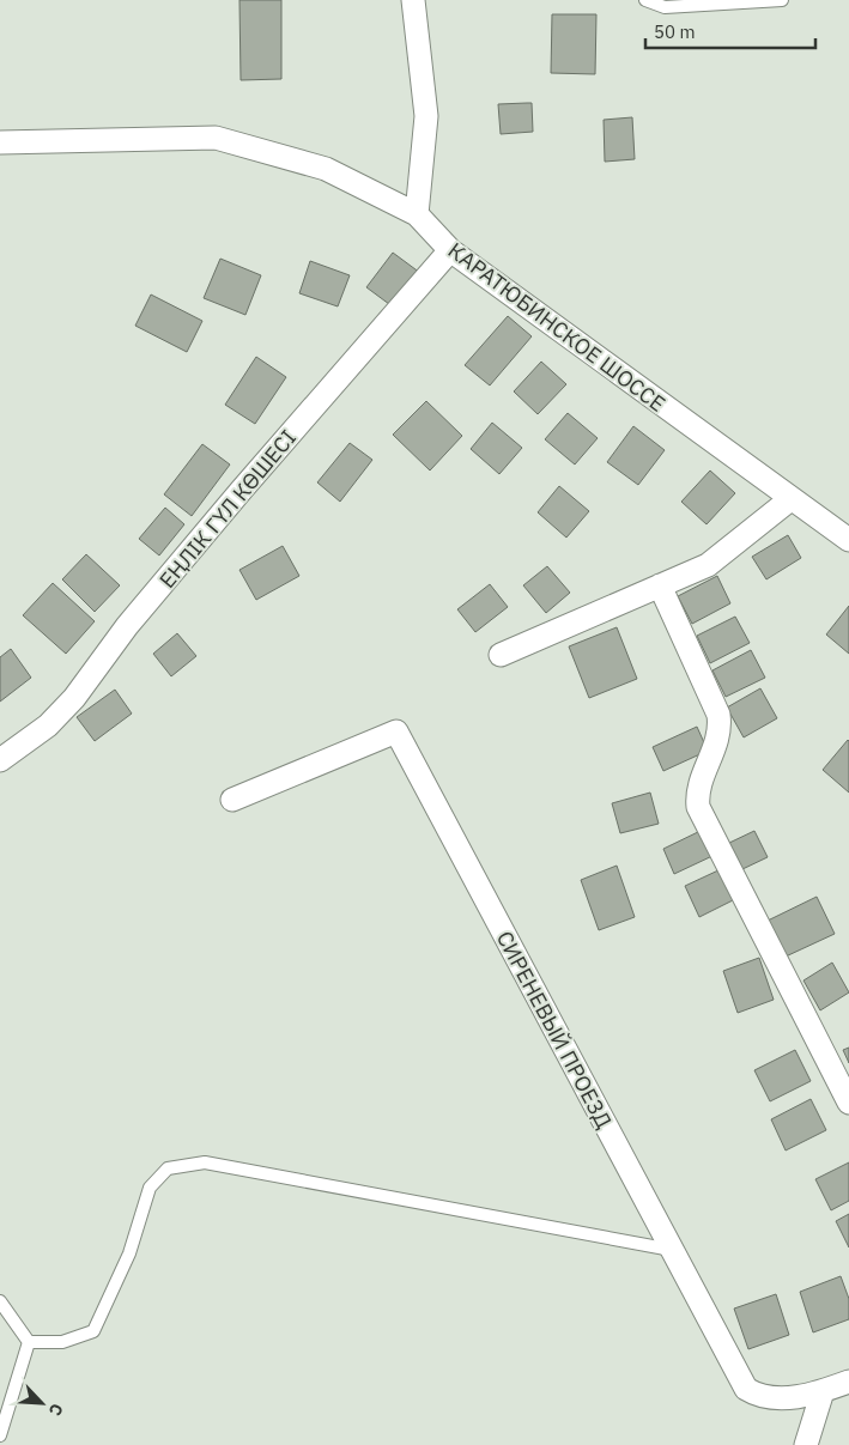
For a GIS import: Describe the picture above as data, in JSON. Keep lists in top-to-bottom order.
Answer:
{
  "streets": {
    "street": ["КАРАТЮБИНСКОЕ ШОССЕ", "ЕҢЛІК ГҮЛ КӨШЕСІ", "СИРЕНЕВЫЙ ПРОЕЗД"]
  },
  "crossings": [
    ["КАРАТЮБИНСКОЕ ШОССЕ", "ЕҢЛІК ГҮЛ КӨШЕСІ"]
  ],
  "scale_bar": "50 m",
  "north": "bottom right"
}
